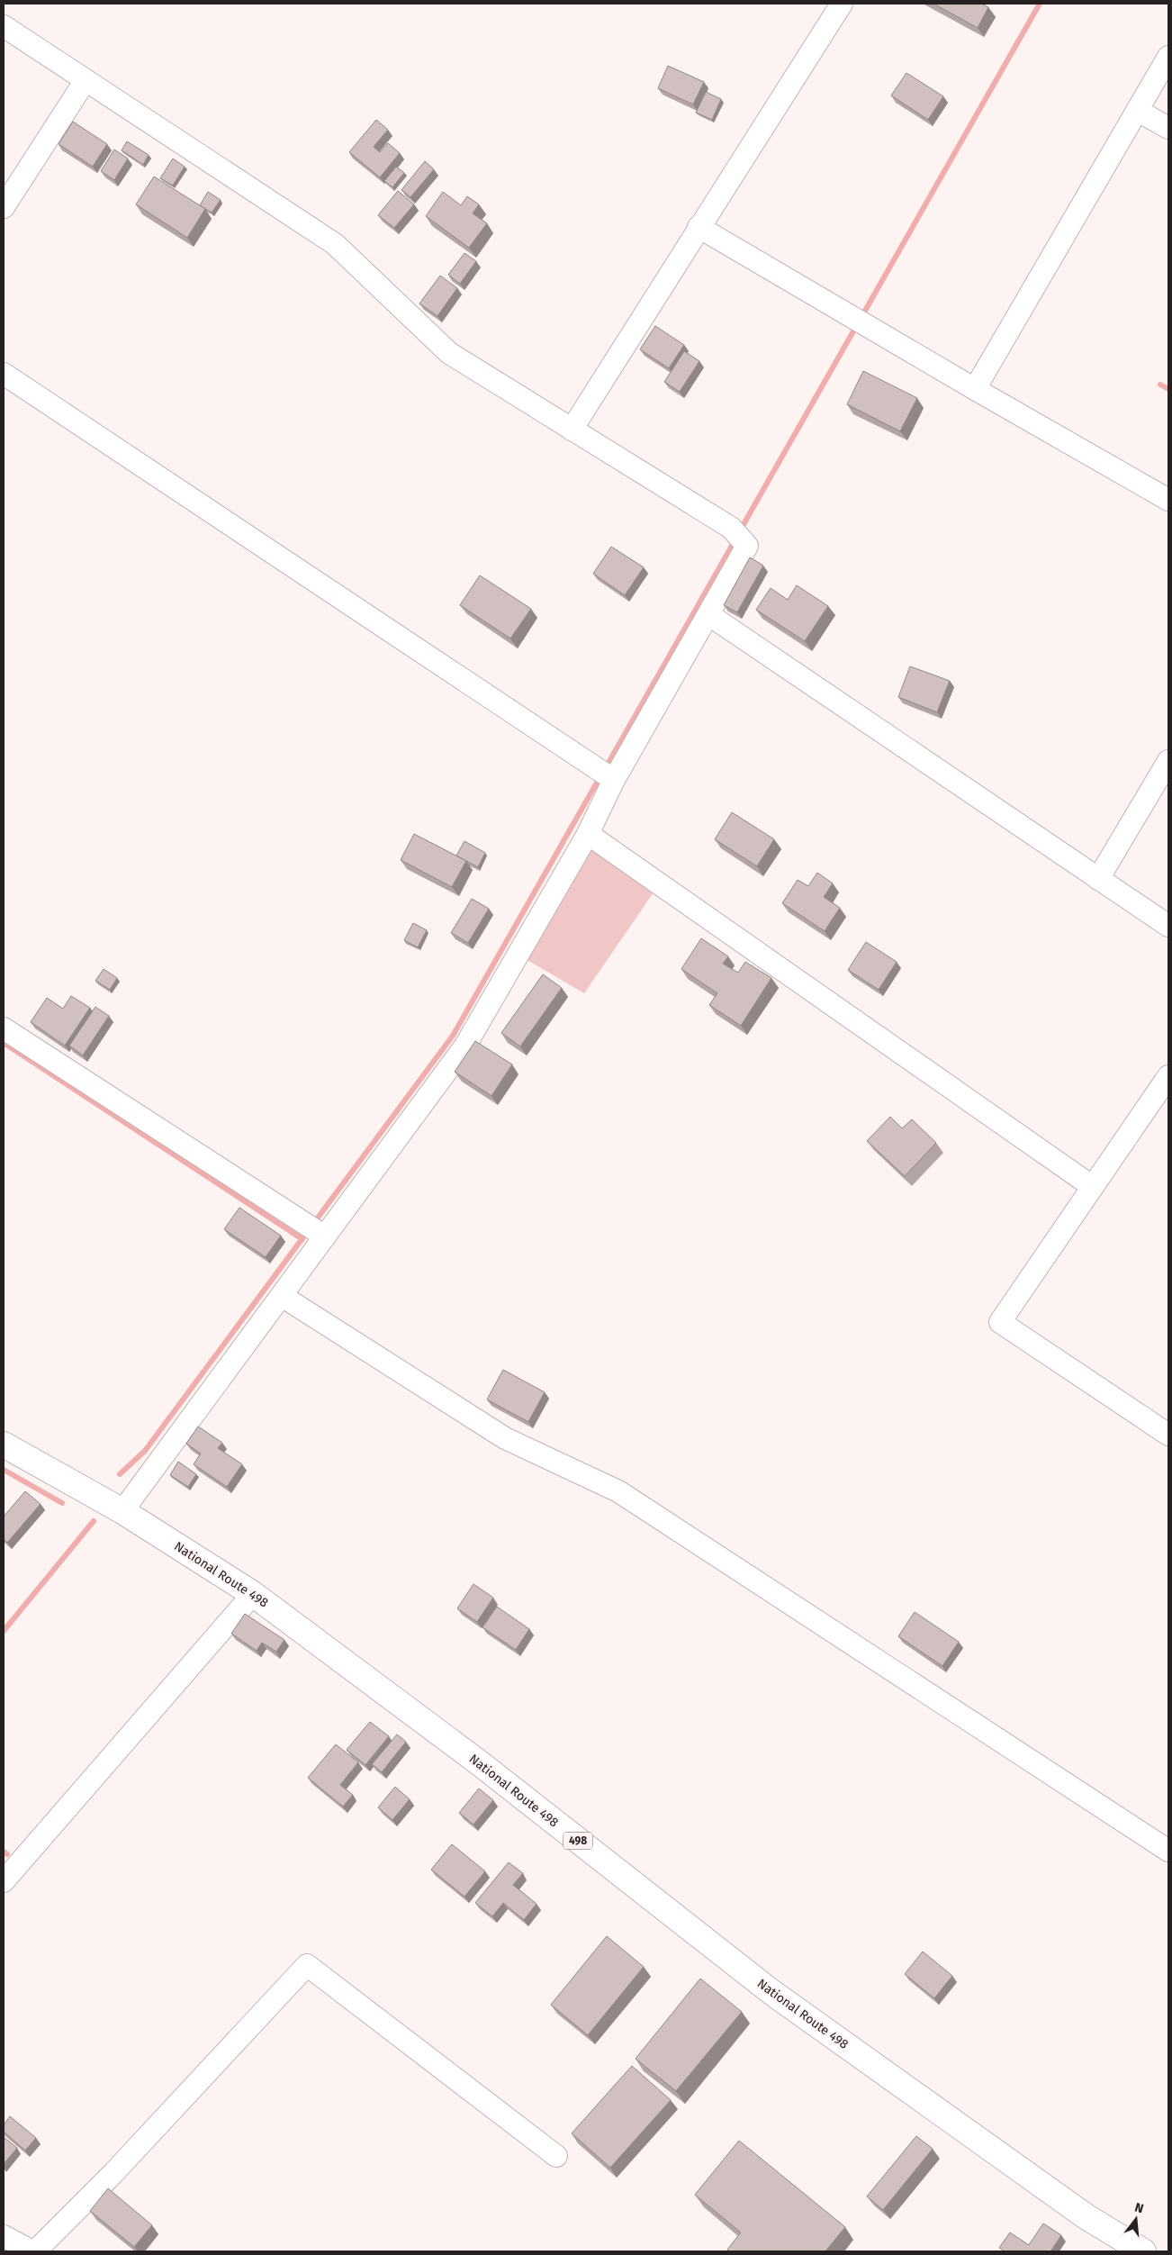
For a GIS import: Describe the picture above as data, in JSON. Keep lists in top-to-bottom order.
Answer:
{
  "streets": {
    "highway": ["National Route 498", "498"]
  },
  "north": "top"
}
